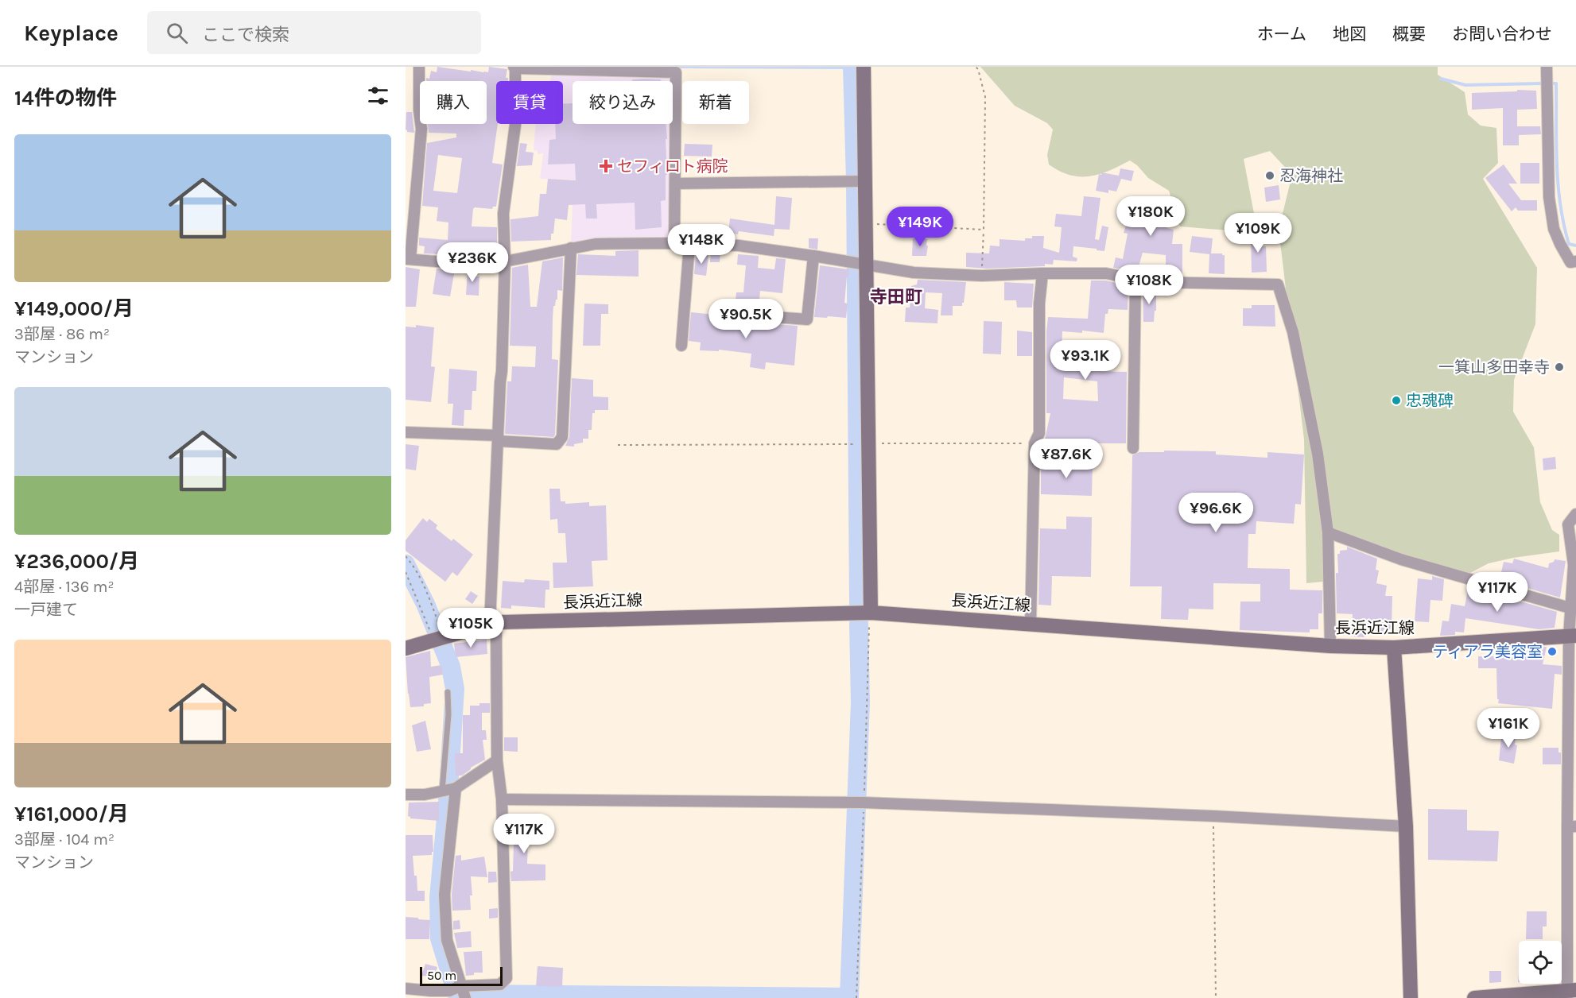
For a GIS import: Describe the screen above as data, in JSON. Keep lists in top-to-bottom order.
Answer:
{
  "streets": {
    "main road": ["長浜近江線"]
  },
  "districts": ["寺田町"],
  "places": {
    "health": ["セフィロト病院"],
    "other": [
      "忍海神社",
      "一箕山多田幸寺",
      "忠魂碑",
      "ティアラ美容室"
    ]
  },
  "scale_bar": "50 m",
  "page": {
    "header": "Keyplace",
    "search": "ここで検索",
    "nav": [
      "ホーム",
      "地図",
      "概要",
      "お問い合わせ"
    ],
    "heading": "14件の物件",
    "chip": [
      "購入",
      "賃貸",
      "絞り込み",
      "新着"
    ],
    "list": [
      {
        "name": "¥149,000/月",
        "note": "3部屋 · 86 m² · マンション"
      },
      {
        "name": "¥236,000/月",
        "note": "4部屋 · 136 m² · 一戸建て"
      },
      {
        "name": "¥161,000/月",
        "note": "3部屋 · 104 m² · マンション"
      }
    ],
    "price": [
      "¥180K",
      "¥149K",
      "¥109K",
      "¥148K",
      "¥236K",
      "¥108K",
      "¥90.5K",
      "¥93.1K",
      "¥87.6K",
      "¥96.6K",
      "¥117K",
      "¥105K",
      "¥161K",
      "¥117K"
    ],
    "scale": "50 m"
  }
}
